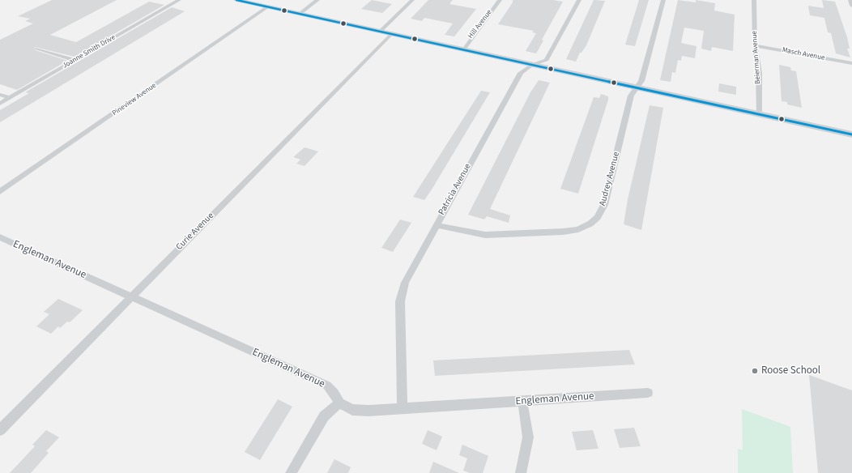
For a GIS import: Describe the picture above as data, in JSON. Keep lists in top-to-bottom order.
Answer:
{
  "streets": {
    "street": [
      "Hill Avenue",
      "Joanne Smith Drive",
      "Masch Avenue",
      "Beierman Avenue",
      "Pineview Avenue",
      "Audrey Avenue",
      "Patricia Avenue",
      "Curie Avenue",
      "Engleman Avenue"
    ]
  },
  "crossings": [
    ["Masch Avenue", "Beierman Avenue"],
    ["Audrey Avenue", "Patricia Avenue"],
    ["Patricia Avenue", "Engleman Avenue"],
    ["Curie Avenue", "Engleman Avenue"]
  ],
  "places": ["Roose School"]
}
